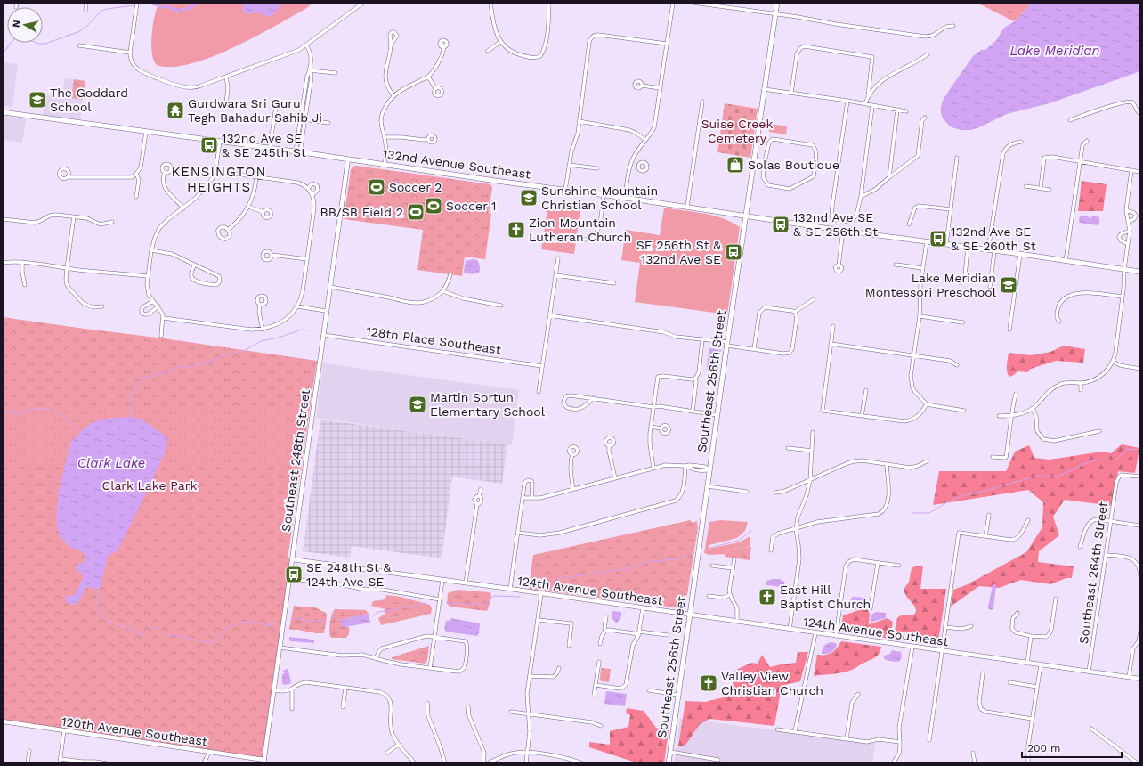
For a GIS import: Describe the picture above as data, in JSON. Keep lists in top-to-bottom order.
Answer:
{
  "streets": {
    "main road": ["132nd Avenue Southeast", "Southeast 256th Street"],
    "street": [
      "128th Place Southeast",
      "Southeast 248th Street",
      "Southeast 264th Street",
      "124th Avenue Southeast",
      "120th Avenue Southeast"
    ]
  },
  "crossings": [
    ["132nd Avenue Southeast", "Southeast 256th Street"],
    ["132nd Avenue Southeast", "Southeast 248th Street"],
    ["128th Place Southeast", "Southeast 248th Street"],
    ["Southeast 256th Street", "124th Avenue Southeast"],
    ["Southeast 248th Street", "124th Avenue Southeast"],
    ["Southeast 248th Street", "120th Avenue Southeast"],
    ["Southeast 264th Street", "124th Avenue Southeast"]
  ],
  "districts": ["KENSINGTON HEIGHTS"],
  "water": ["Lake Meridian", "Clark Lake"],
  "parks": ["Suise Creek Cemetery", "Clark Lake Park"],
  "places": {
    "school or university": [
      "The Goddard School",
      "Sunshine Mountain Christian School",
      "Lake Meridian Montessori Preschool",
      "Martin Sortun Elementary School"
    ],
    "temple": ["Gurdwara Sri Guru Tegh Bahadur Sahib Ji"],
    "bus stop": [
      "132nd Ave SE & SE 245th St",
      "132nd Ave SE & SE 256th St",
      "132nd Ave SE & SE 260th St",
      "SE 256th St & 132nd Ave SE",
      "SE 248th St & 124th Ave SE"
    ],
    "shop": ["Solas Boutique"],
    "sports": ["Soccer 2", "Soccer 1", "BB/SB Field 2"],
    "church": ["Zion Mountain Lutheran Church", "East Hill Baptist Church", "Valley View Christian Church"]
  },
  "scale_bar": "200 m",
  "north": "left"
}
